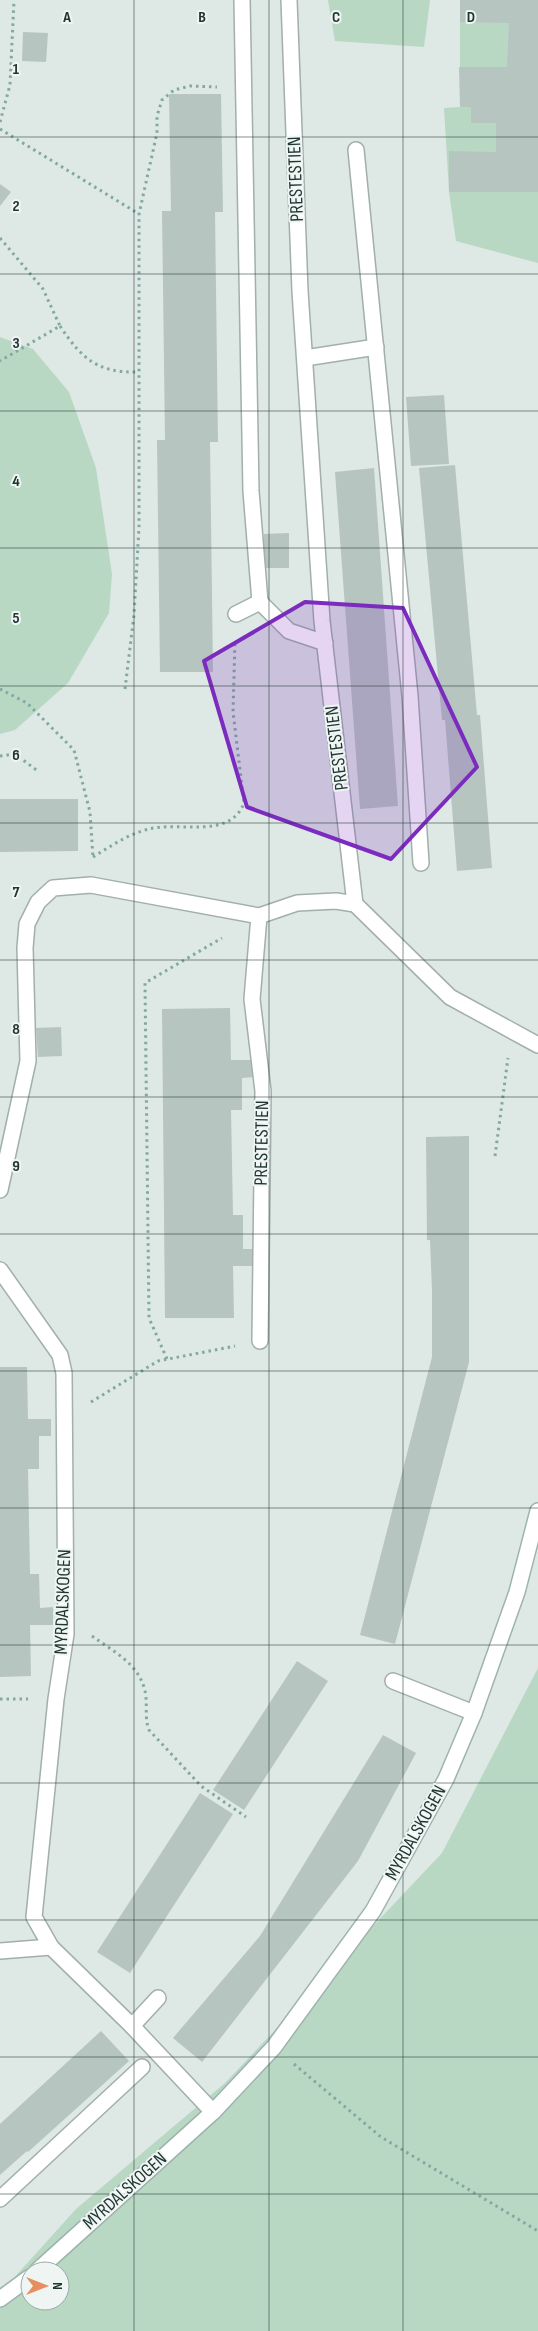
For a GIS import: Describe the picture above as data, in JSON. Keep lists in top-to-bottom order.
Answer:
{
  "streets": {
    "street": ["PRESTESTIEN", "MYRDALSKOGEN"]
  },
  "north": "right",
  "grid": {
    "columns": [
      "A",
      "B",
      "C",
      "D"
    ],
    "rows": [
      "1",
      "2",
      "3",
      "4",
      "5",
      "6",
      "7",
      "8",
      "9"
    ]
  }
}
